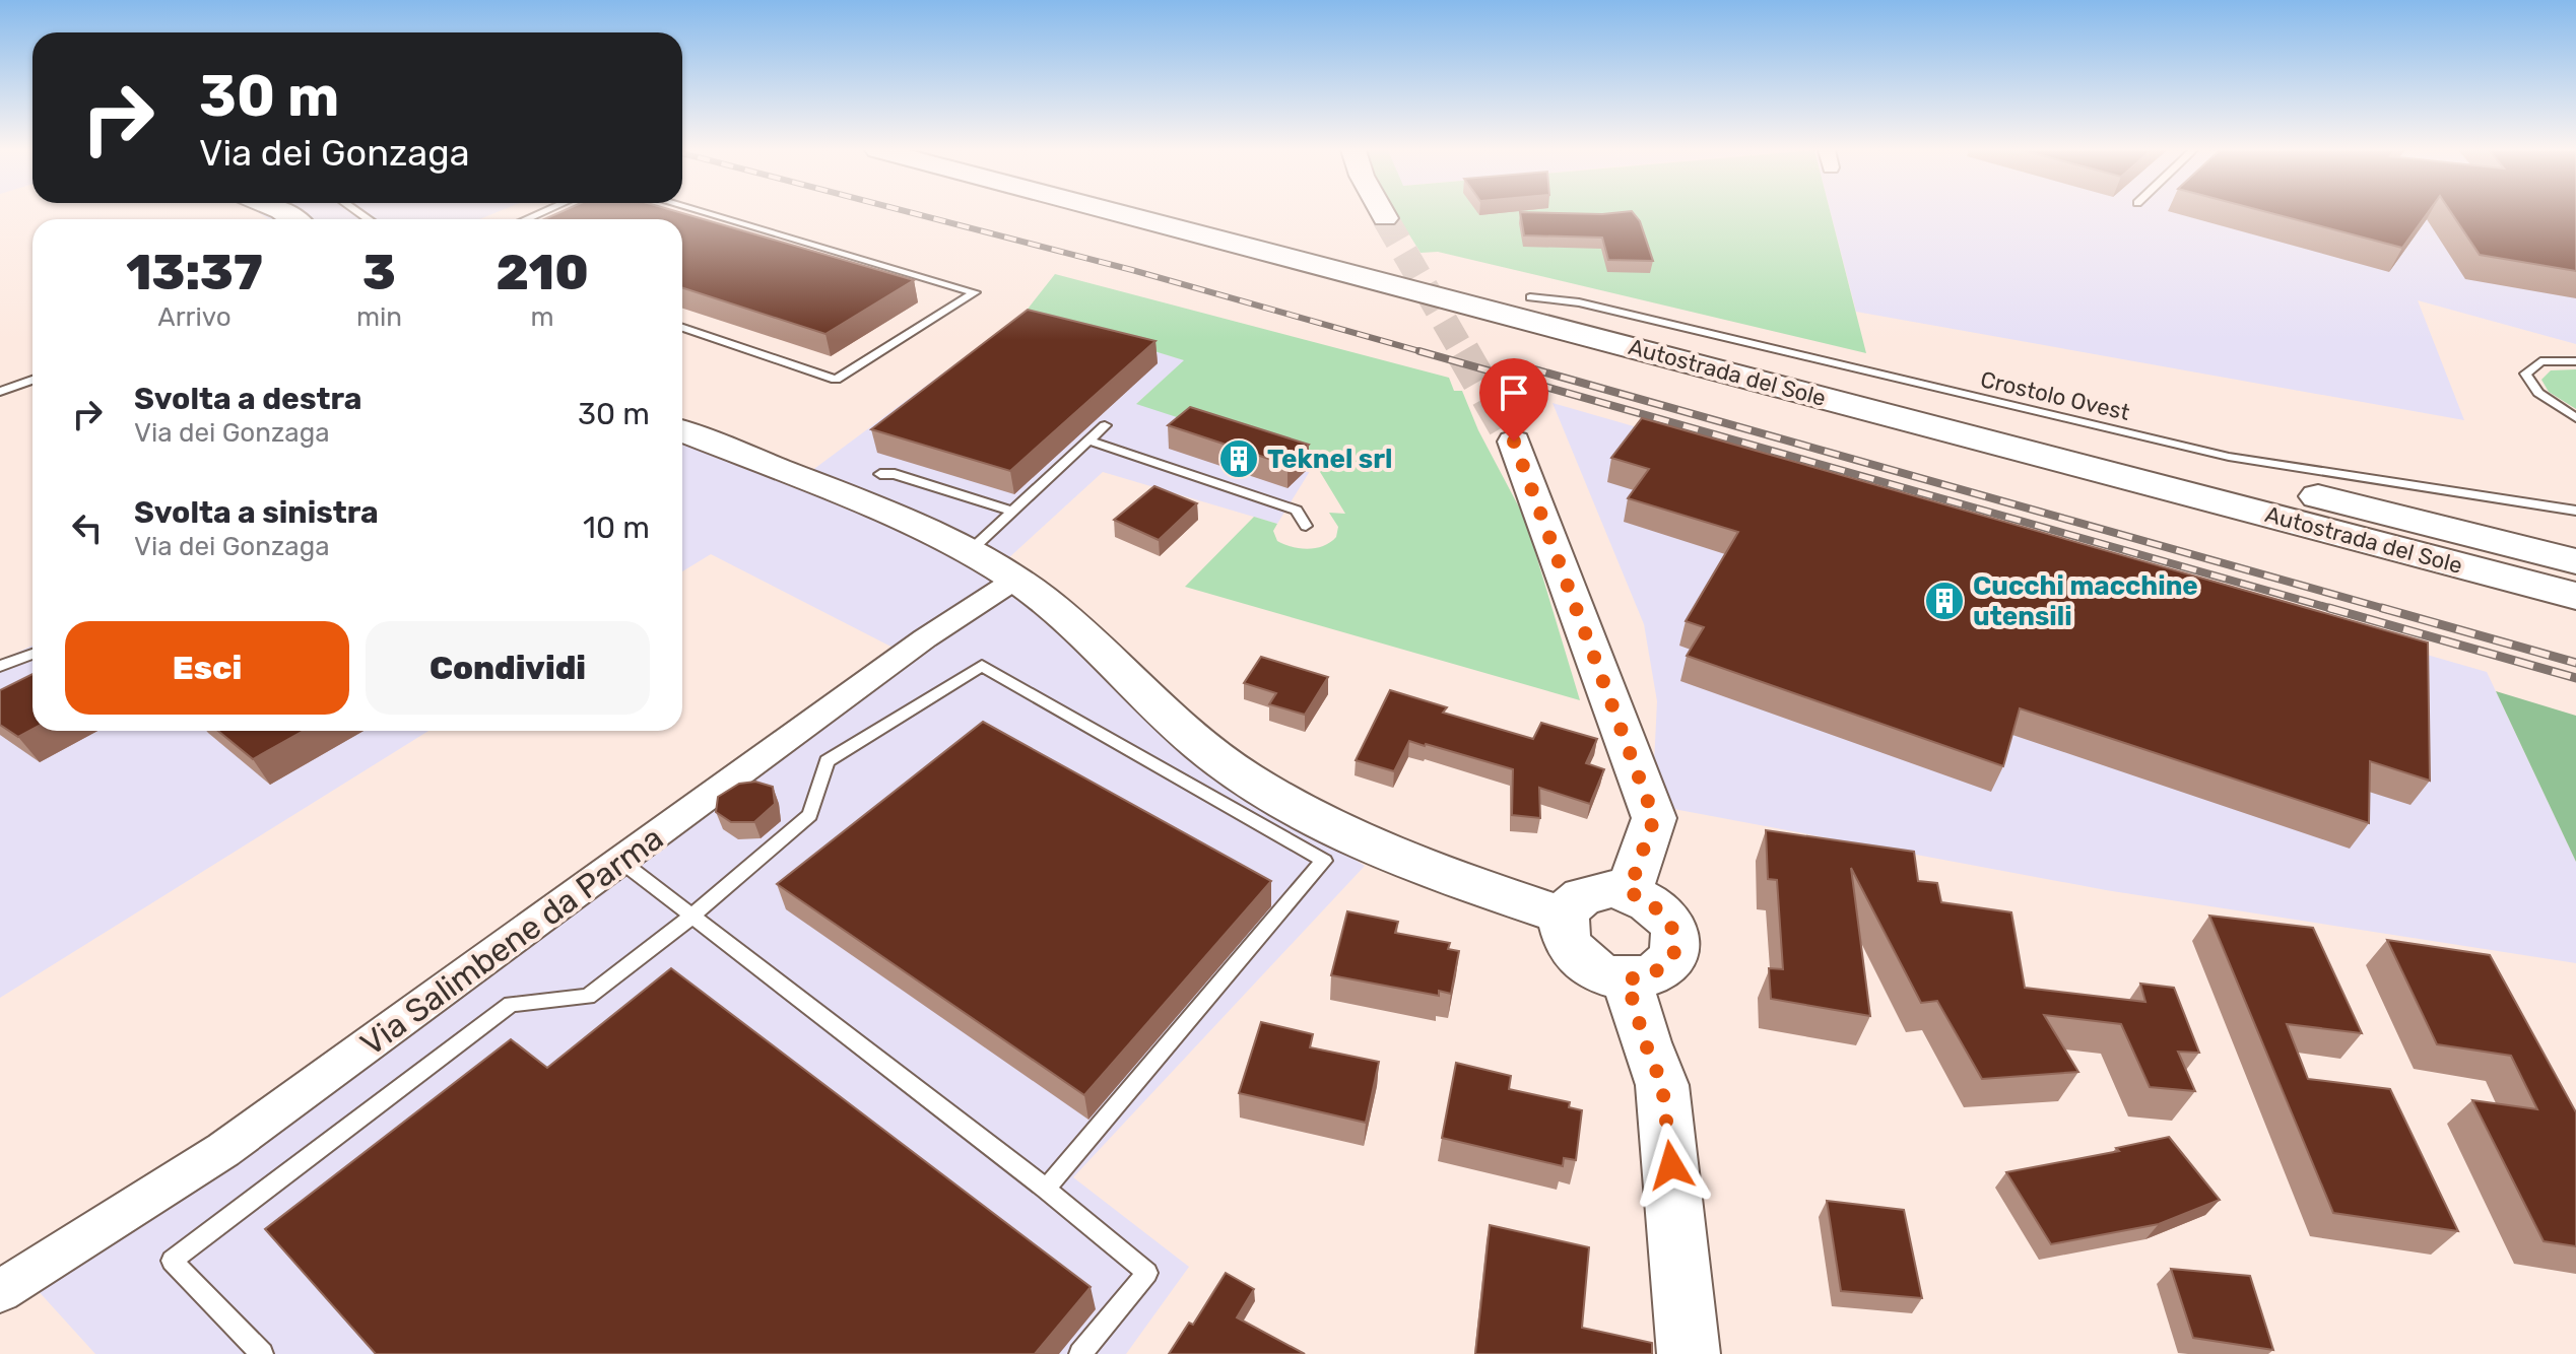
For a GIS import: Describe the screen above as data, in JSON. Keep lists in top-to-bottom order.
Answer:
{
  "streets": {
    "highway": ["Autostrada del Sole"],
    "street": ["Via Salimbene da Parma"],
    "lane": ["Crostolo Ovest"]
  },
  "crossings": [
    ["Autostrada del Sole", "Crostolo Ovest"]
  ],
  "places": {
    "building": ["Teknel srl", "Cucchi macchine utensili"]
  },
  "page": {
    "turn": ["30 m", "Via dei Gonzaga"],
    "eta": [
      "13:37",
      "Arrivo",
      "3",
      "min",
      "210",
      "m"
    ],
    "list": [
      {
        "name": "Svolta a destra",
        "note": "Via dei Gonzaga",
        "value": "30 m"
      },
      {
        "name": "Svolta a sinistra",
        "note": "Via dei Gonzaga",
        "value": "10 m"
      }
    ],
    "buttons": ["Esci", "Condividi"]
  }
}
